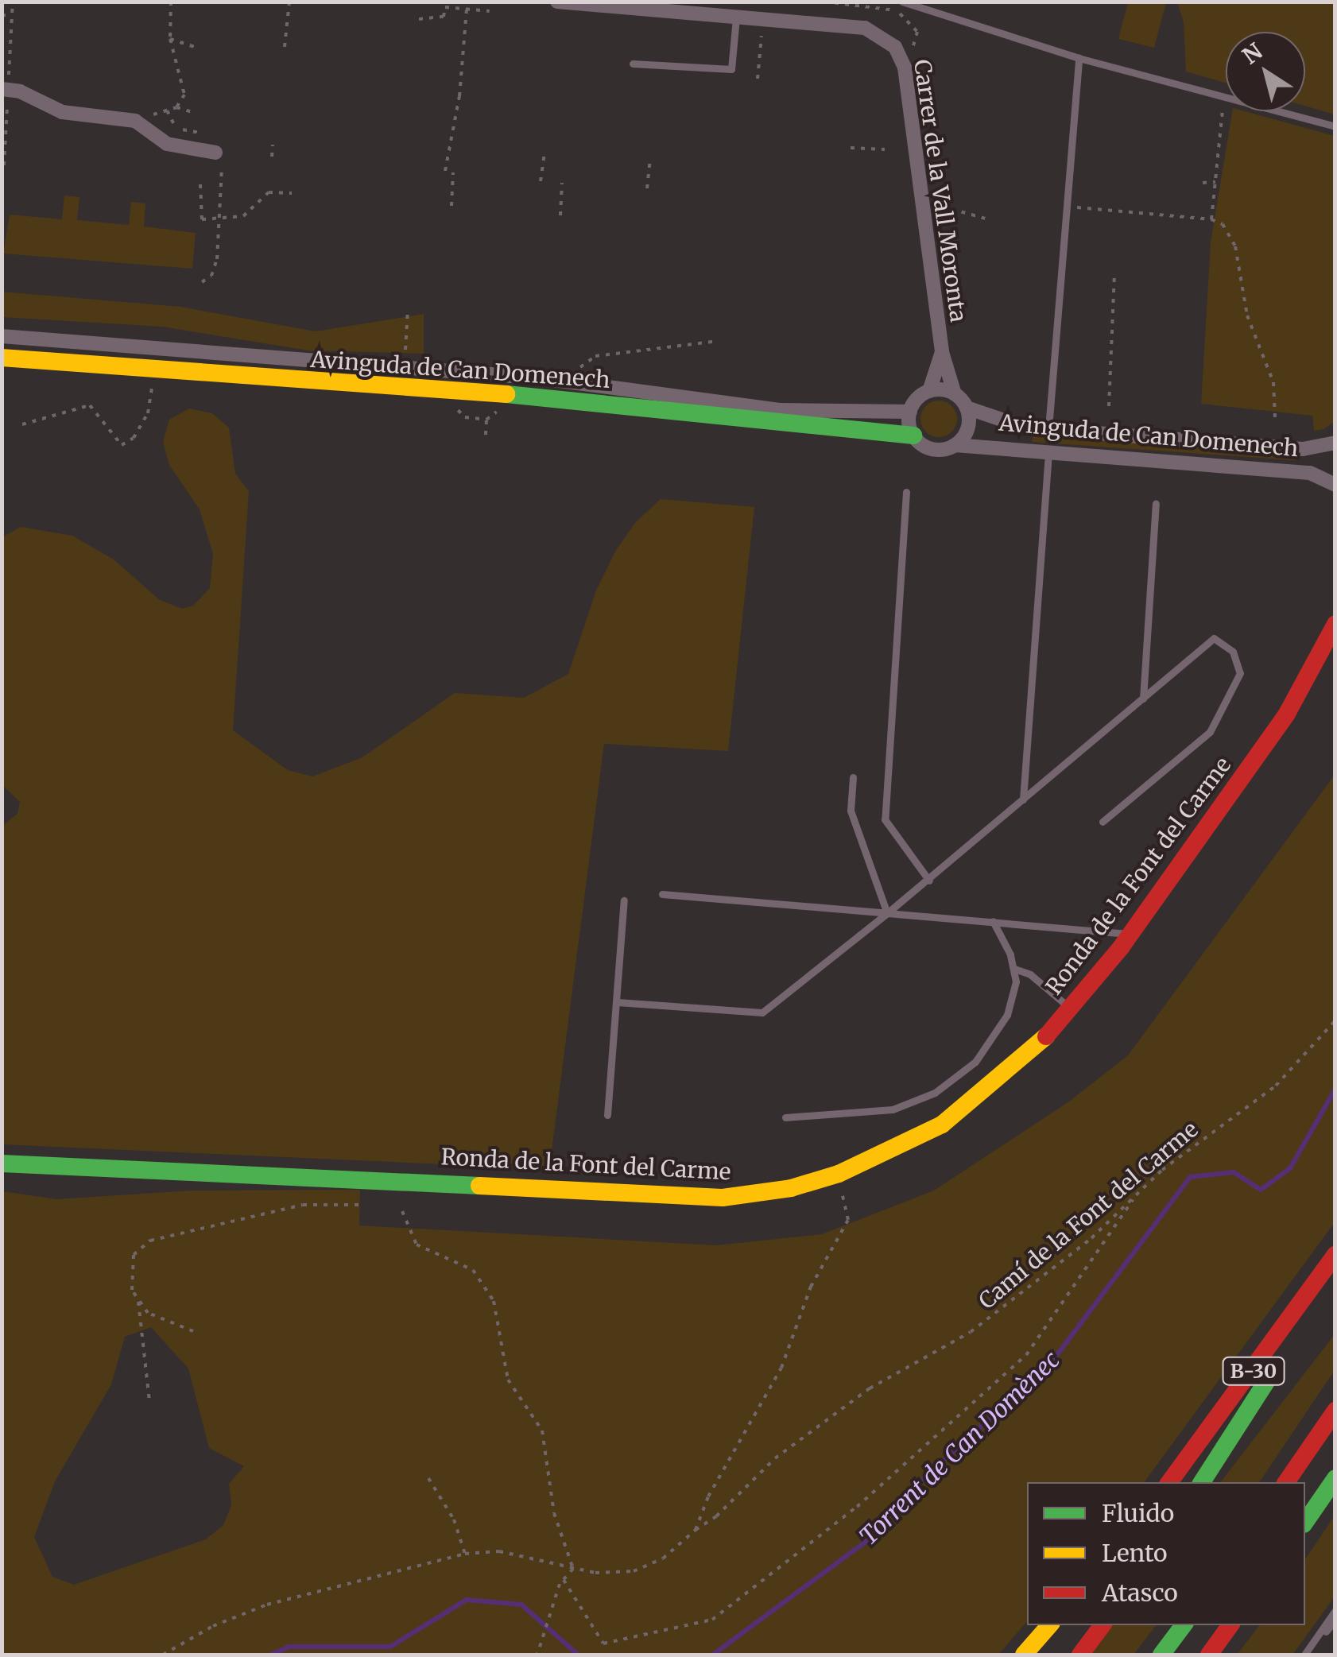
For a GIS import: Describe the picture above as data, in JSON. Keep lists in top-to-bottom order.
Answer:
{
  "streets": {
    "main road": ["Avinguda de Can Domenech", "Ronda de la Font del Carme", "B-30"],
    "street": ["Carrer de la Vall Moronta"],
    "path": ["Camí de la Font del Carme"]
  },
  "crossings": [
    ["Carrer de la Vall Moronta", "Avinguda de Can Domenech"]
  ],
  "water": ["Torrent de Can Domènec"],
  "legend": ["Fluido", "Lento", "Atasco"],
  "north": "top left"
}
